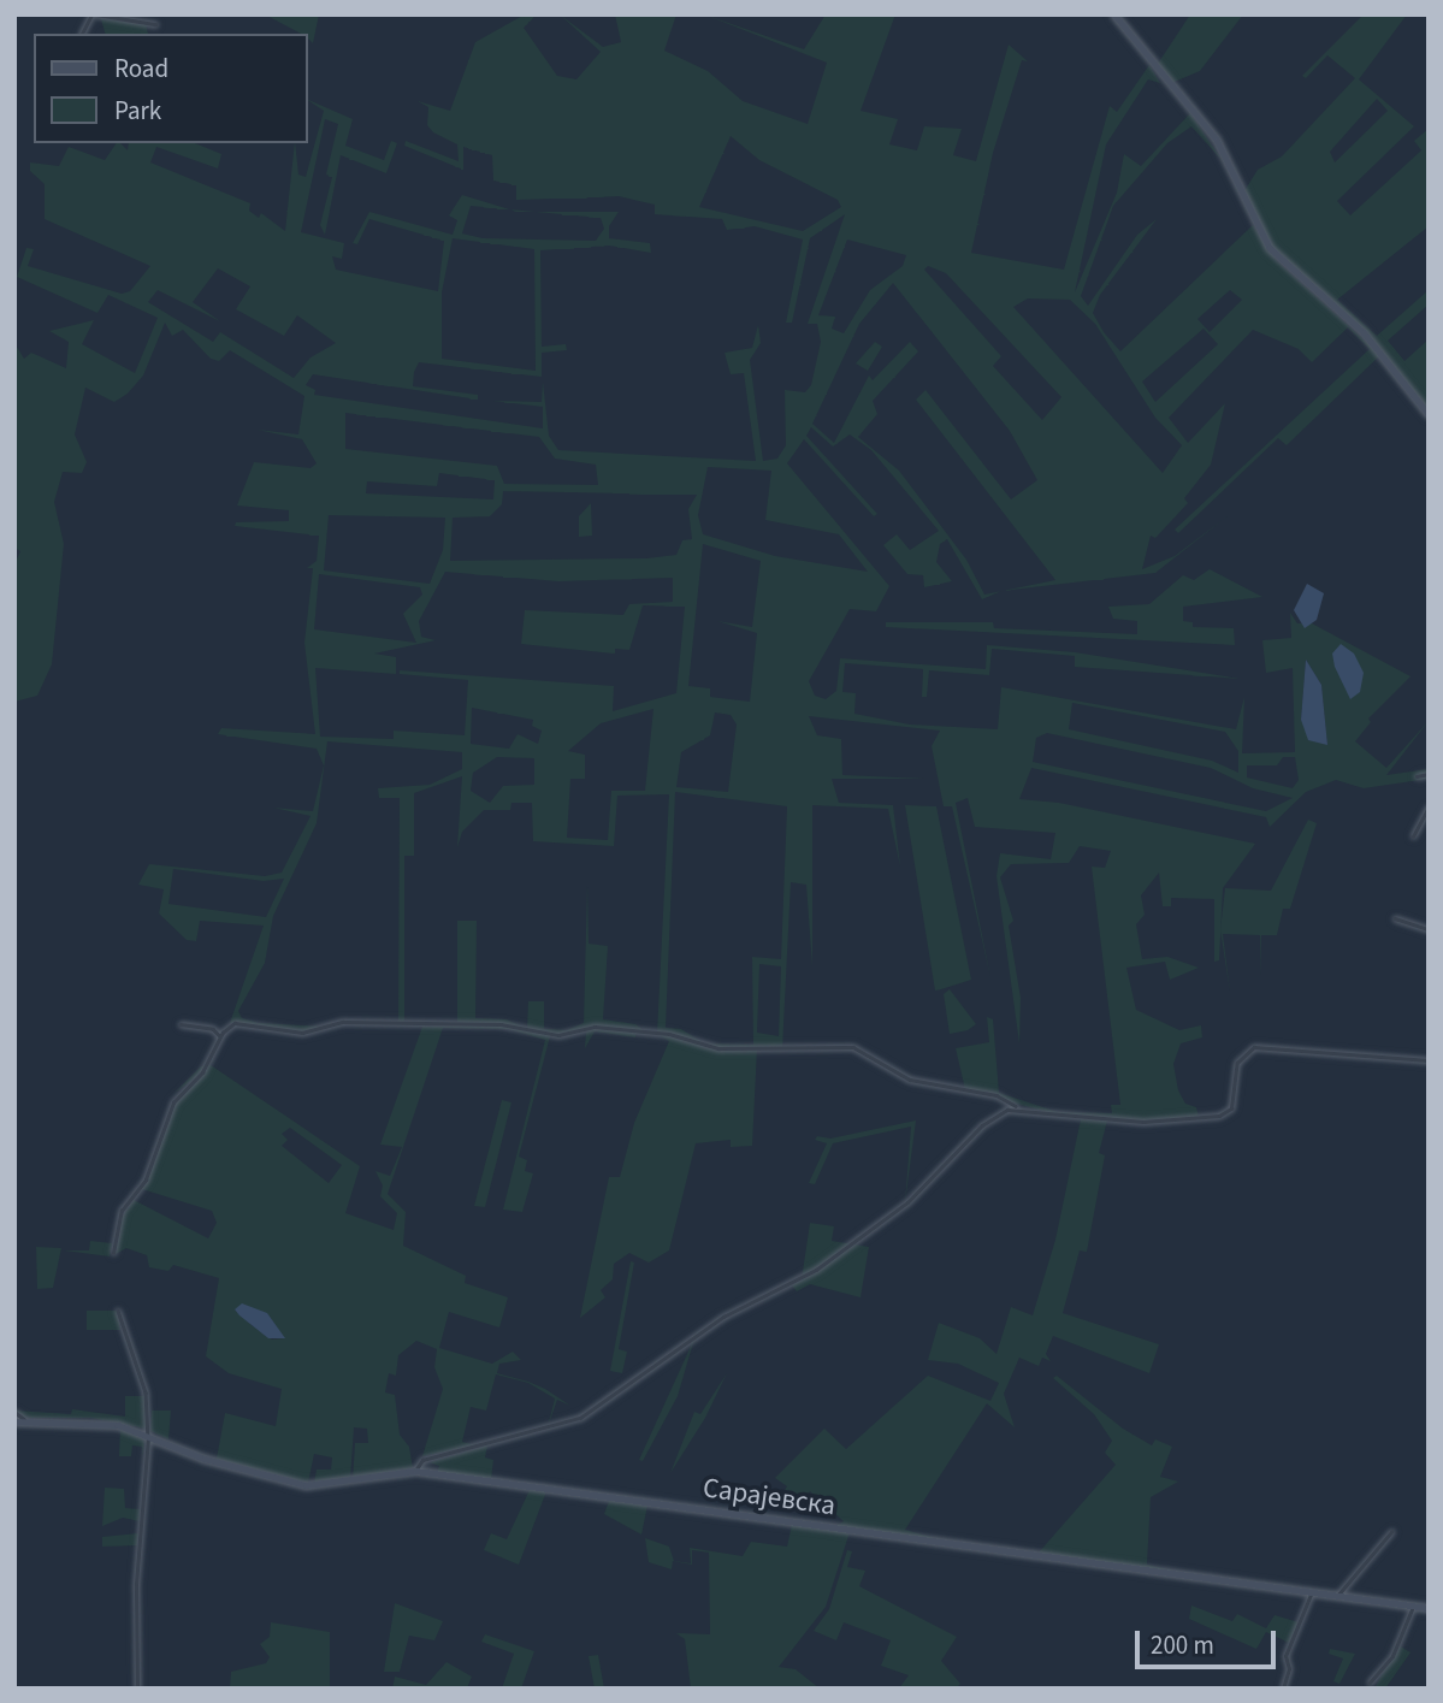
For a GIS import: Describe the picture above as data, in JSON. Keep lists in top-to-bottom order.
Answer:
{
  "streets": {
    "main road": ["Сарајевска"]
  },
  "legend": ["Road", "Park"],
  "scale_bar": "200 m"
}
